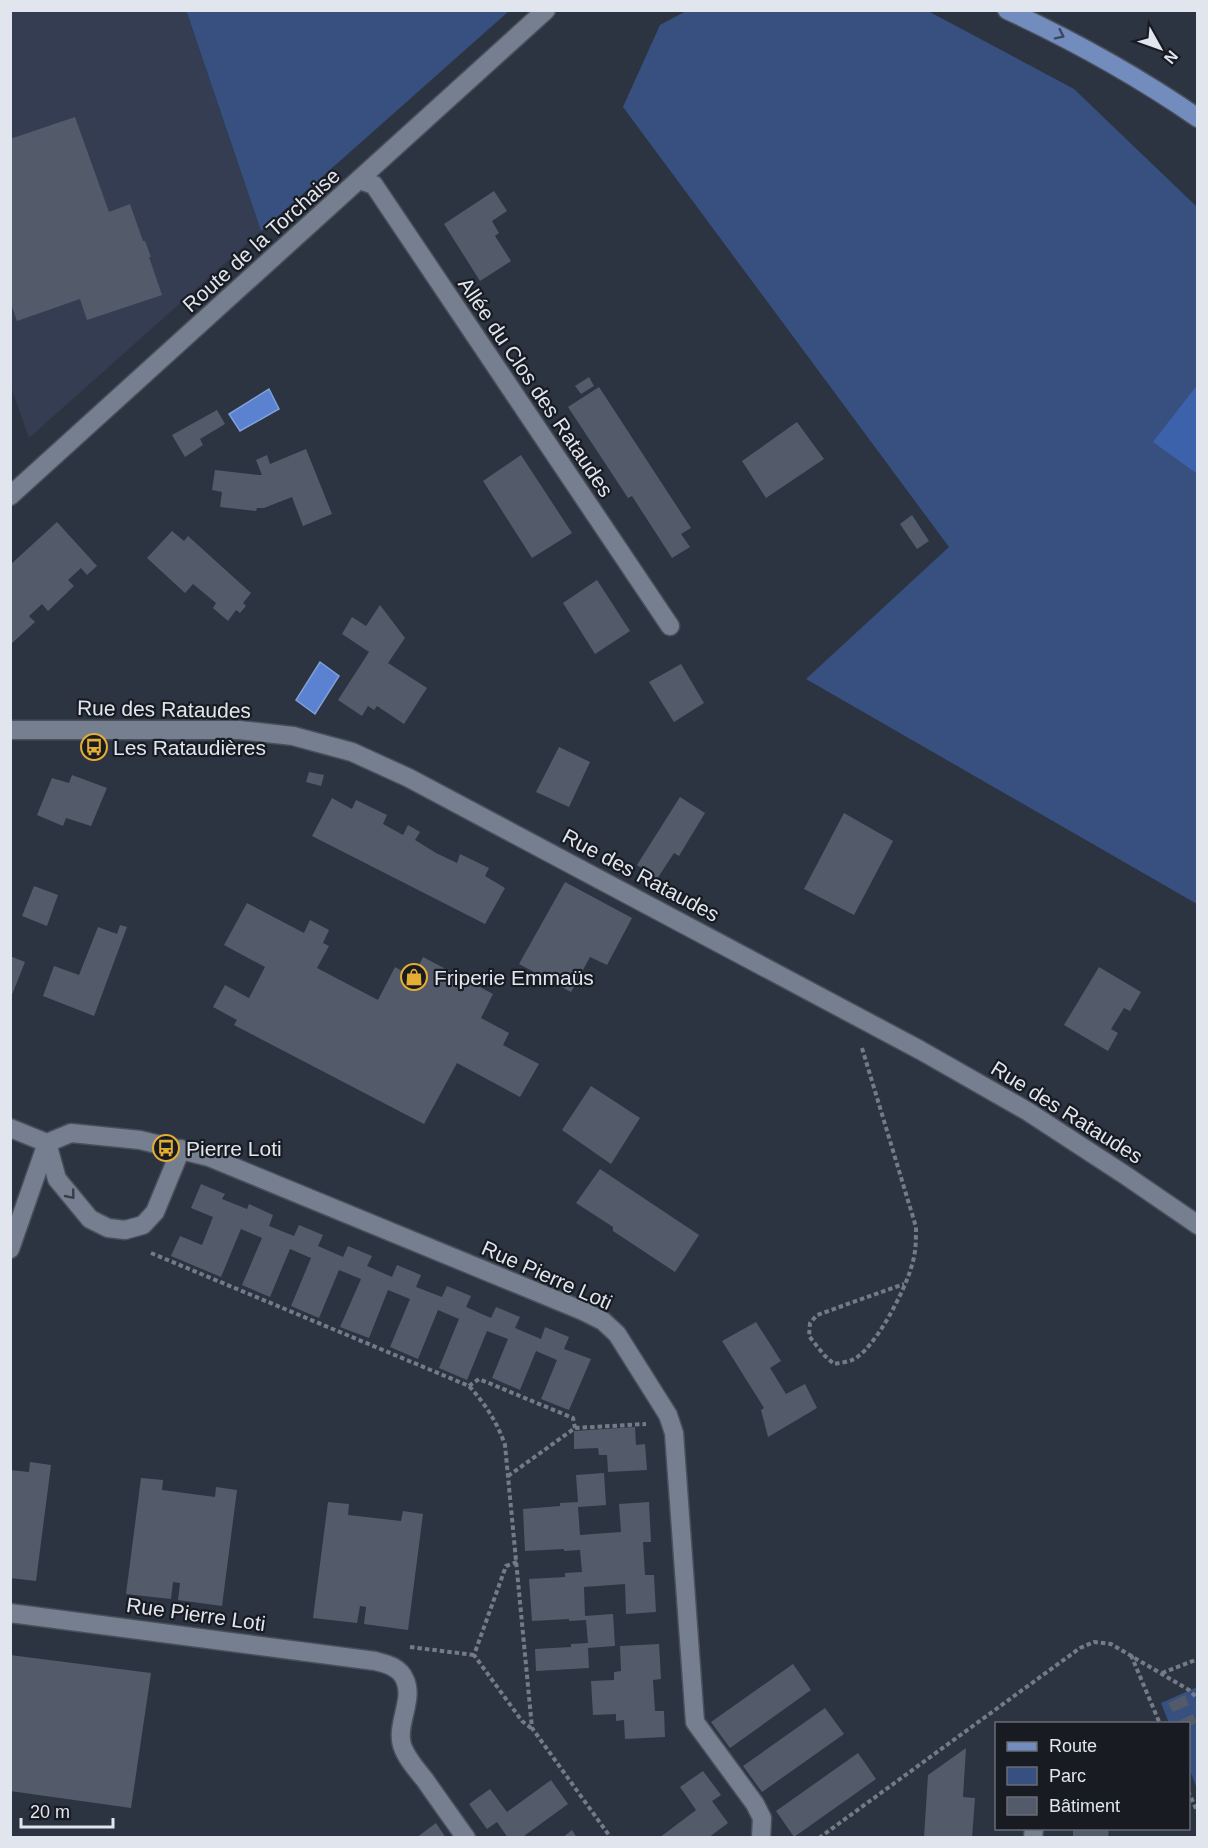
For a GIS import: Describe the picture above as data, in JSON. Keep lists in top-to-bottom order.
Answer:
{
  "streets": {
    "street": [
      "Route de la Torchaise",
      "Allée du Clos des Rataudes",
      "Rue des Rataudes",
      "Rue Pierre Loti"
    ]
  },
  "crossings": [
    ["Route de la Torchaise", "Allée du Clos des Rataudes"]
  ],
  "places": {
    "bus stop": ["Les Rataudières", "Pierre Loti"],
    "shop": ["Friperie Emmaüs"]
  },
  "legend": ["Route", "Parc", "Bâtiment"],
  "scale_bar": "20 m",
  "north": "bottom right"
}
